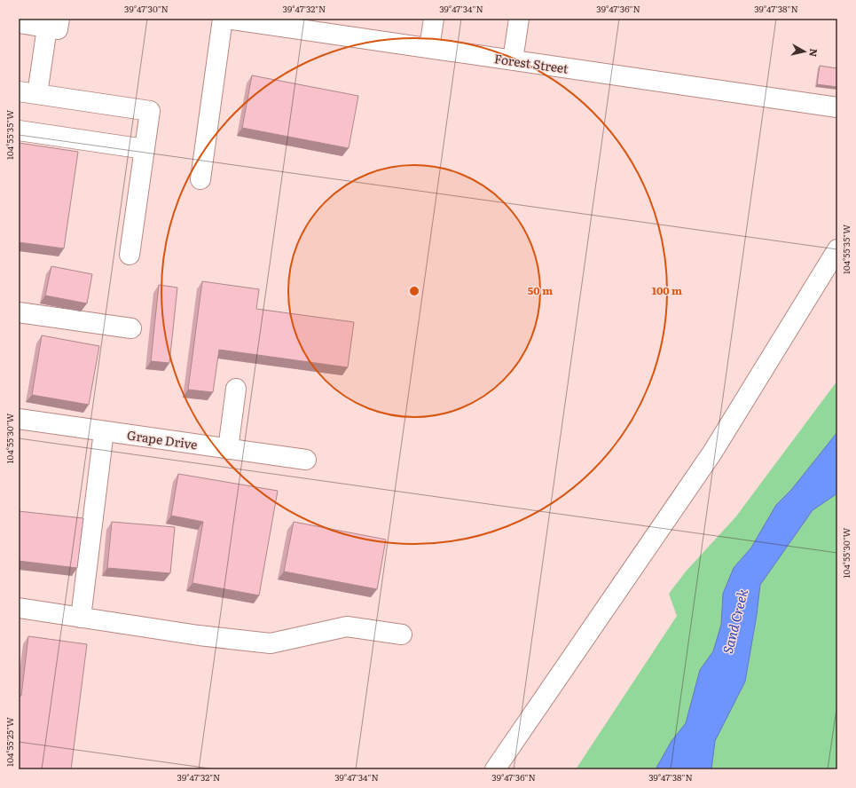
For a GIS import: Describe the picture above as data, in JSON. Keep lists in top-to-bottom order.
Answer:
{
  "streets": {
    "street": ["Forest Street", "Grape Drive"]
  },
  "water": ["Sand Creek"],
  "north": "right",
  "coordinates": [
    "39°47'30\"N",
    "39°47'32\"N",
    "39°47'34\"N",
    "39°47'36\"N",
    "39°47'38\"N",
    "104°55'35\"W",
    "104°55'30\"W",
    "104°55'25\"W"
  ],
  "rings": ["50 m", "100 m"]
}
